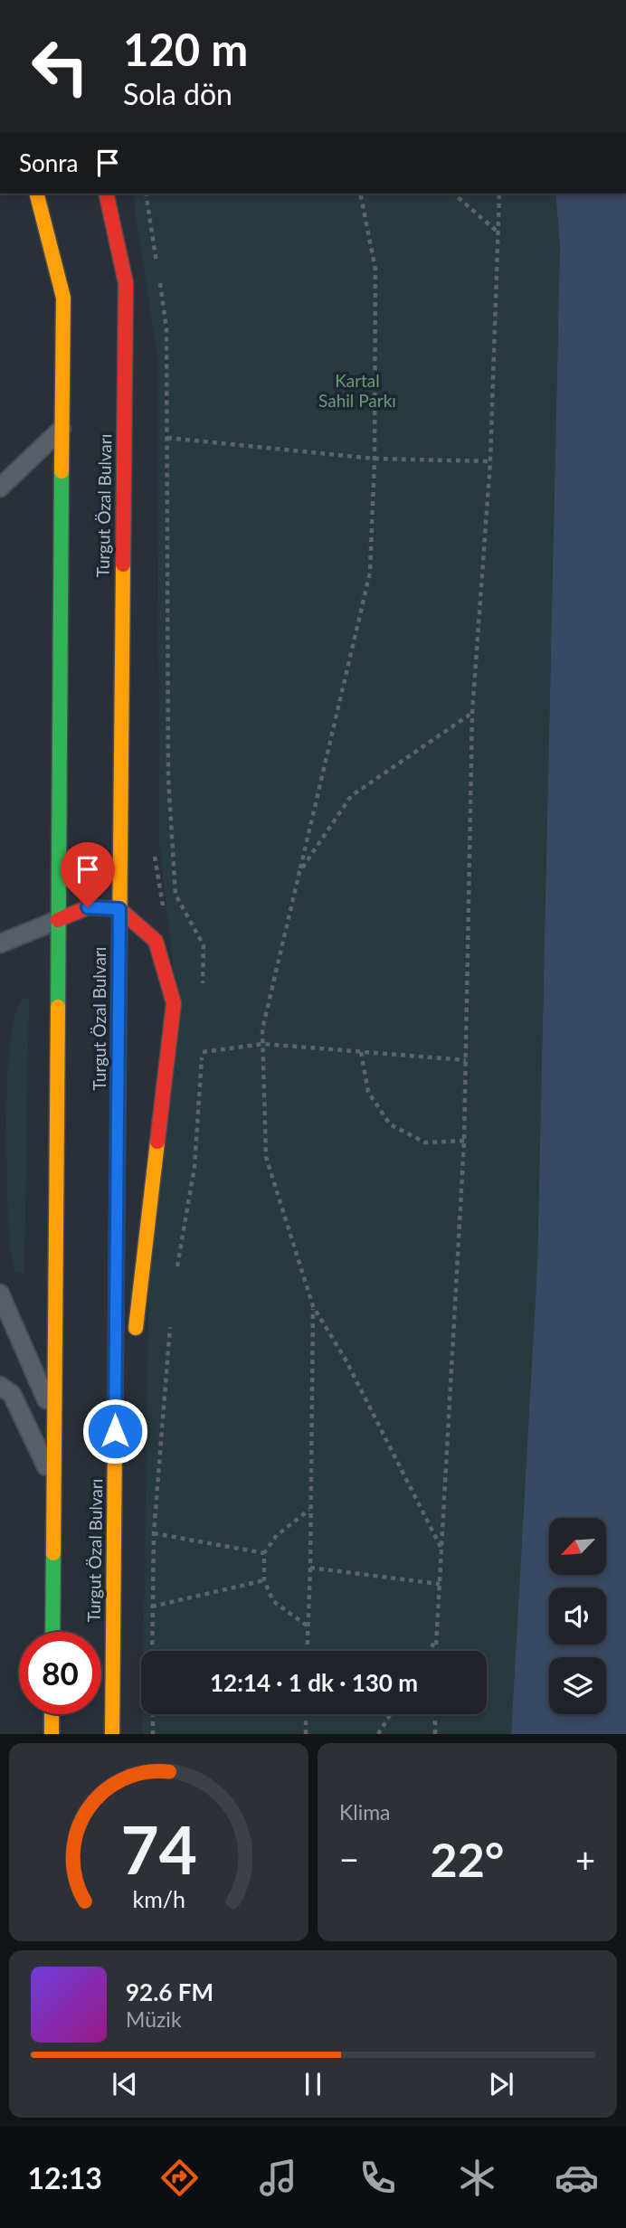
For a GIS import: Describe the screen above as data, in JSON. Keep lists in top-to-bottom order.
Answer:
{
  "streets": {
    "highway": ["Turgut Özal Bulvarı"]
  },
  "parks": ["Kartal Sahil Parkı"],
  "north": "bottom left",
  "page": {
    "turn": ["120 m", "Sola dön"],
    "then": "Sonra",
    "limit": "80",
    "trip": "12:14 · 1 dk · 130 m",
    "tile": "Klima",
    "heat": ["−", "22°", "+"],
    "song": ["92.6 FM", "Müzik"],
    "tabs": "12:13",
    "gauge": ["74", "km/h"]
  }
}
